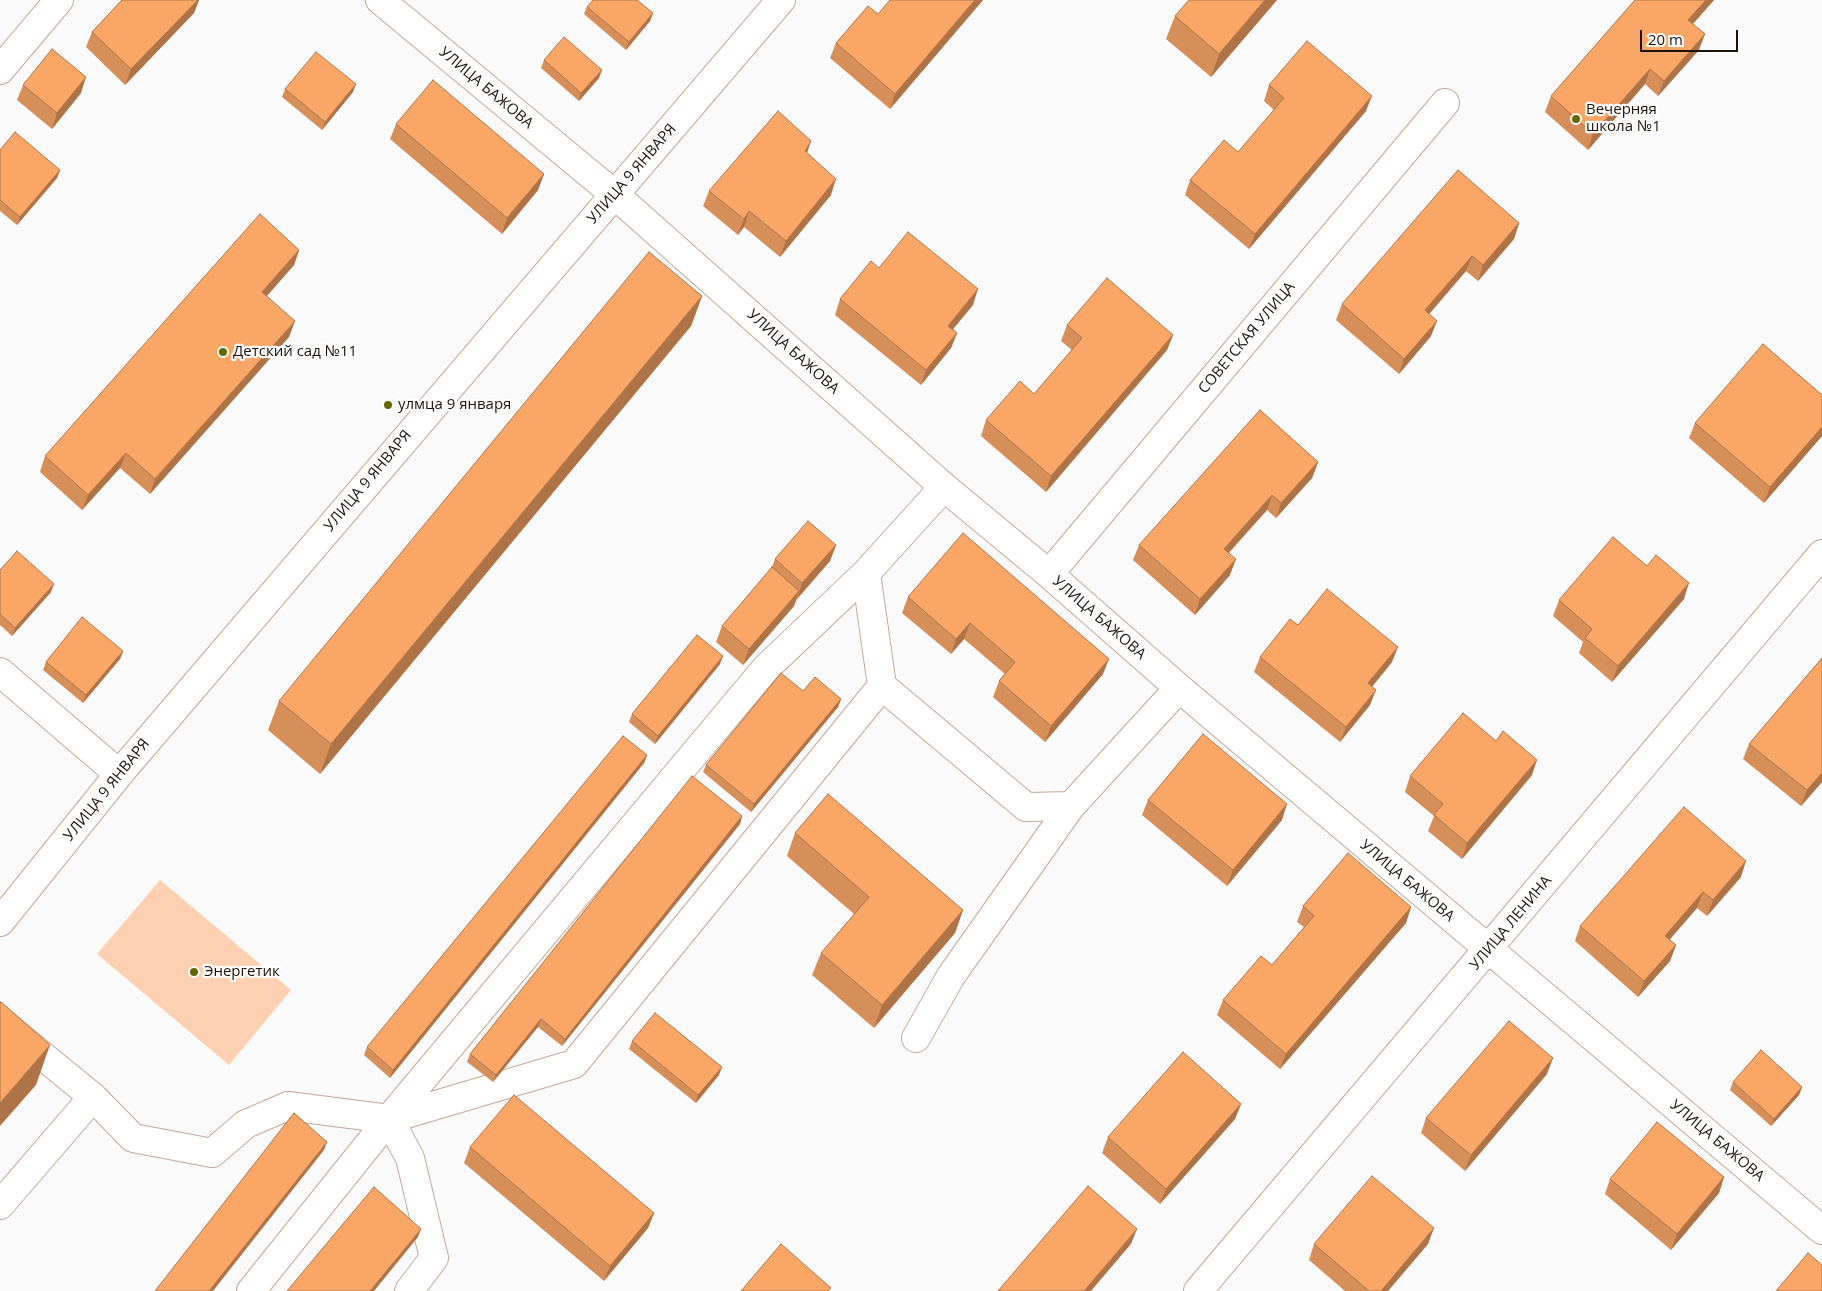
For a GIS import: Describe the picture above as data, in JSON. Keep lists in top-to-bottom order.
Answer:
{
  "streets": {
    "street": [
      "УЛИЦА БАЖОВА",
      "УЛИЦА 9 ЯНВАРЯ",
      "СОВЕТСКАЯ УЛИЦА",
      "УЛИЦА ЛЕНИНА"
    ]
  },
  "crossings": [
    ["УЛИЦА БАЖОВА", "УЛИЦА 9 ЯНВАРЯ"],
    ["УЛИЦА БАЖОВА", "СОВЕТСКАЯ УЛИЦА"],
    ["УЛИЦА БАЖОВА", "УЛИЦА ЛЕНИНА"]
  ],
  "places": [
    "Вечерняя школа №1",
    "Детский сад №11",
    "улмца 9 января",
    "Энергетик"
  ],
  "scale_bar": "20 m"
}
